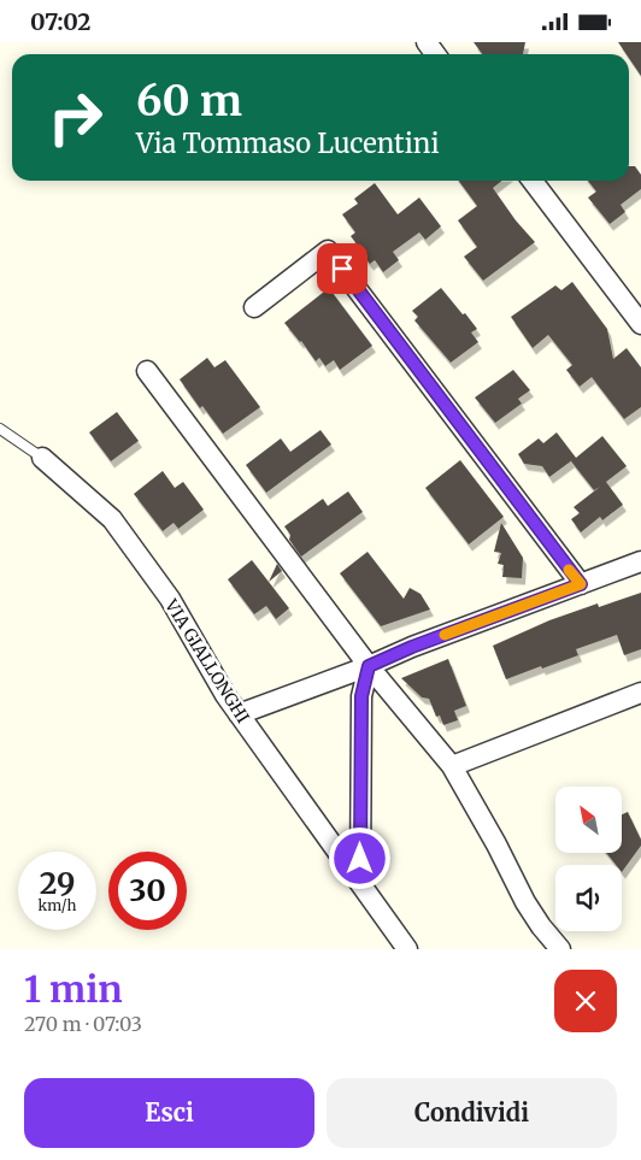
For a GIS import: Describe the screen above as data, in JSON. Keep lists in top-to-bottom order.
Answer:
{
  "streets": {
    "street": ["VIA GIALLONGHI"]
  },
  "north": "top left",
  "page": {
    "status": "07:02",
    "turn": ["60 m", "Via Tommaso Lucentini"],
    "speed": "29 km/h",
    "limit": "30",
    "heading": ["1 min", "270 m · 07:03"],
    "buttons": ["Esci", "Condividi"]
  }
}
